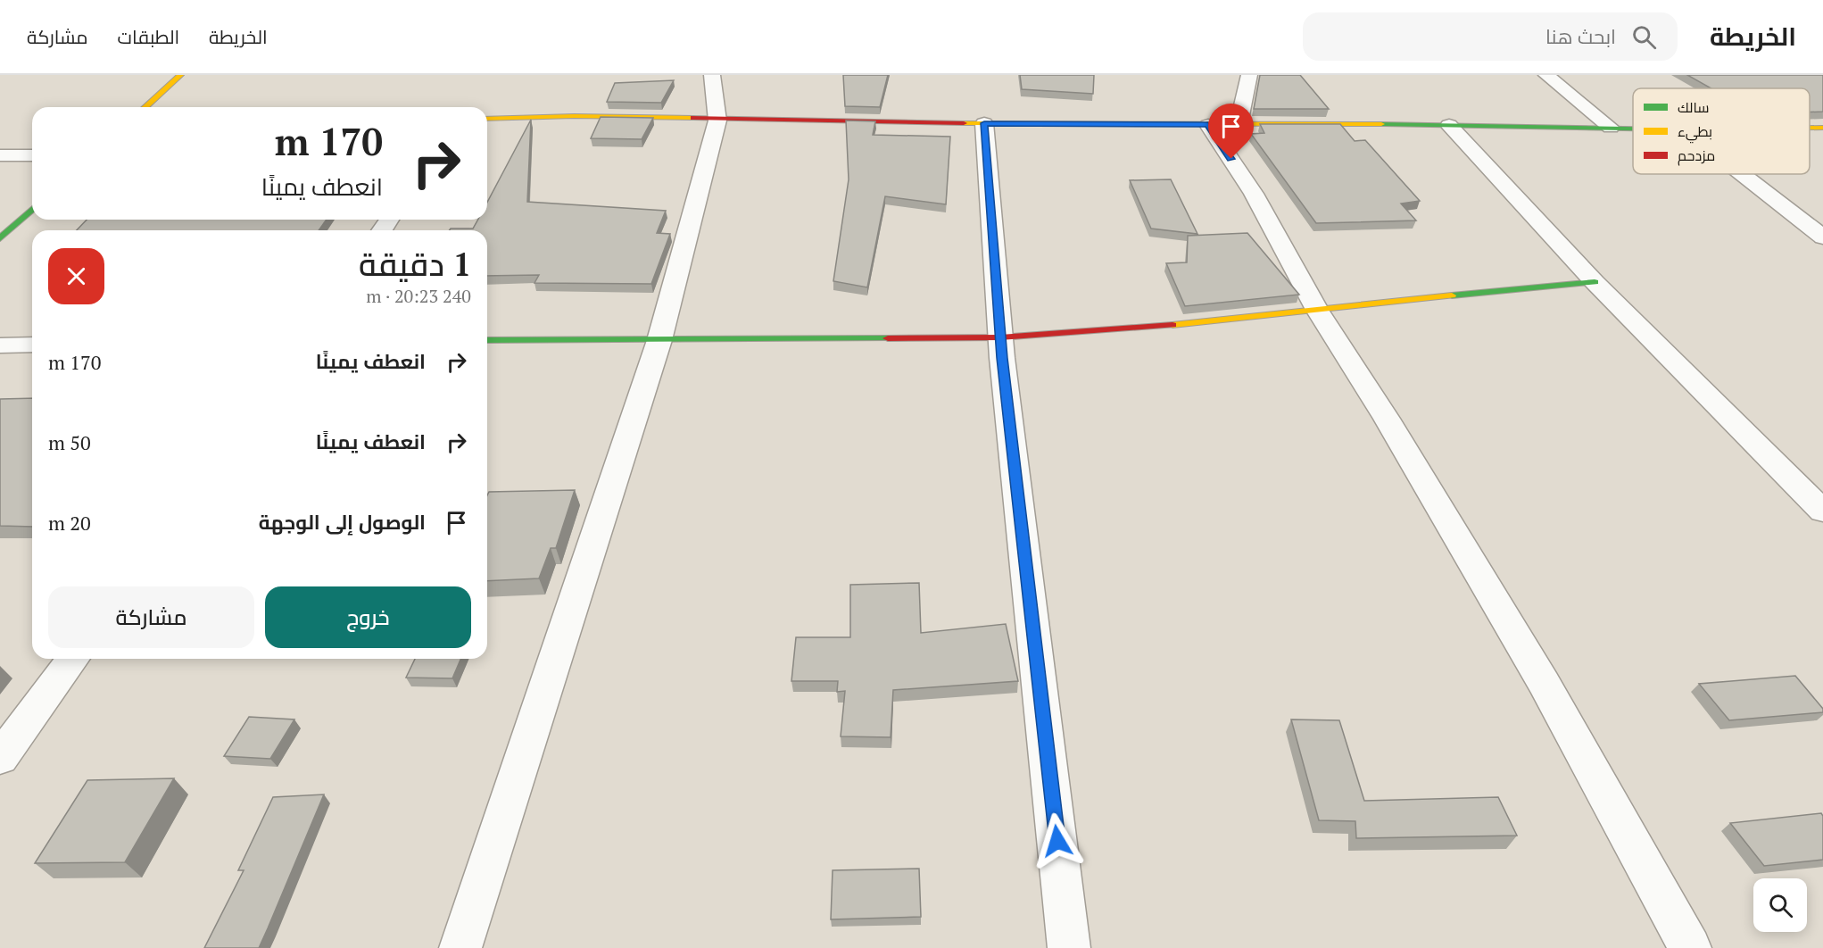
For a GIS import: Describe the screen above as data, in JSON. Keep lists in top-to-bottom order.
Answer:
{
  "legend": ["سالك", "بطيء", "مزدحم"],
  "page": {
    "header": "الخريطة",
    "search": "ابحث هنا",
    "nav": ["الخريطة", "الطبقات", "مشاركة"],
    "turn": ["170 m", "انعطف يمينًا"],
    "heading": ["1 دقيقة", "240 m · 20:23"],
    "list": [
      {
        "name": "انعطف يمينًا",
        "value": "170 m"
      },
      {
        "name": "انعطف يمينًا",
        "value": "50 m"
      },
      {
        "name": "الوصول إلى الوجهة",
        "value": "20 m"
      }
    ],
    "buttons": ["خروج", "مشاركة"]
  }
}
